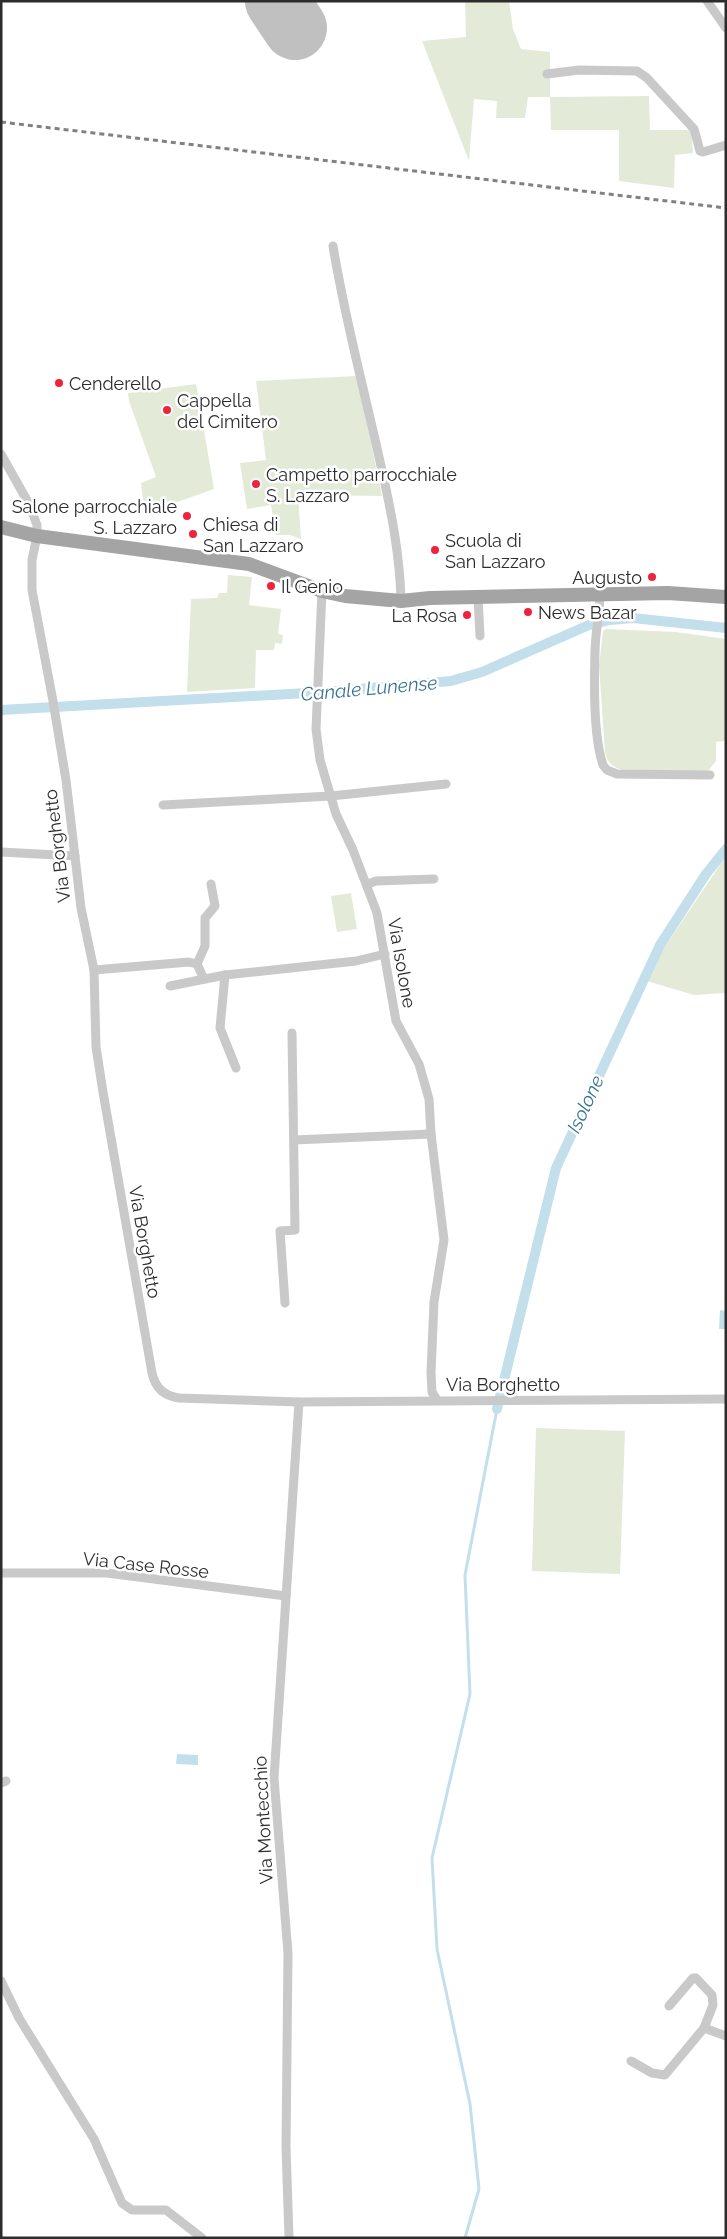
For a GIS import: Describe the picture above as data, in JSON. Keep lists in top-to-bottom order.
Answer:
{
  "streets": {
    "street": [
      "Via Borghetto",
      "Via Isolone",
      "Via Case Rosse",
      "Via Montecchio"
    ]
  },
  "crossings": [
    ["Via Borghetto", "Via Isolone"],
    ["Via Borghetto", "Via Montecchio"],
    ["Via Case Rosse", "Via Montecchio"]
  ],
  "water": ["Canale Lunense", "Isolone"],
  "places": [
    "Cenderello",
    "Cappella del Cimitero",
    "Campetto parrocchiale S. Lazzaro",
    "Salone parrocchiale S. Lazzaro",
    "Chiesa di San Lazzaro",
    "Scuola di San Lazzaro",
    "Augusto",
    "Il Genio",
    "News Bazar",
    "La Rosa"
  ]
}
